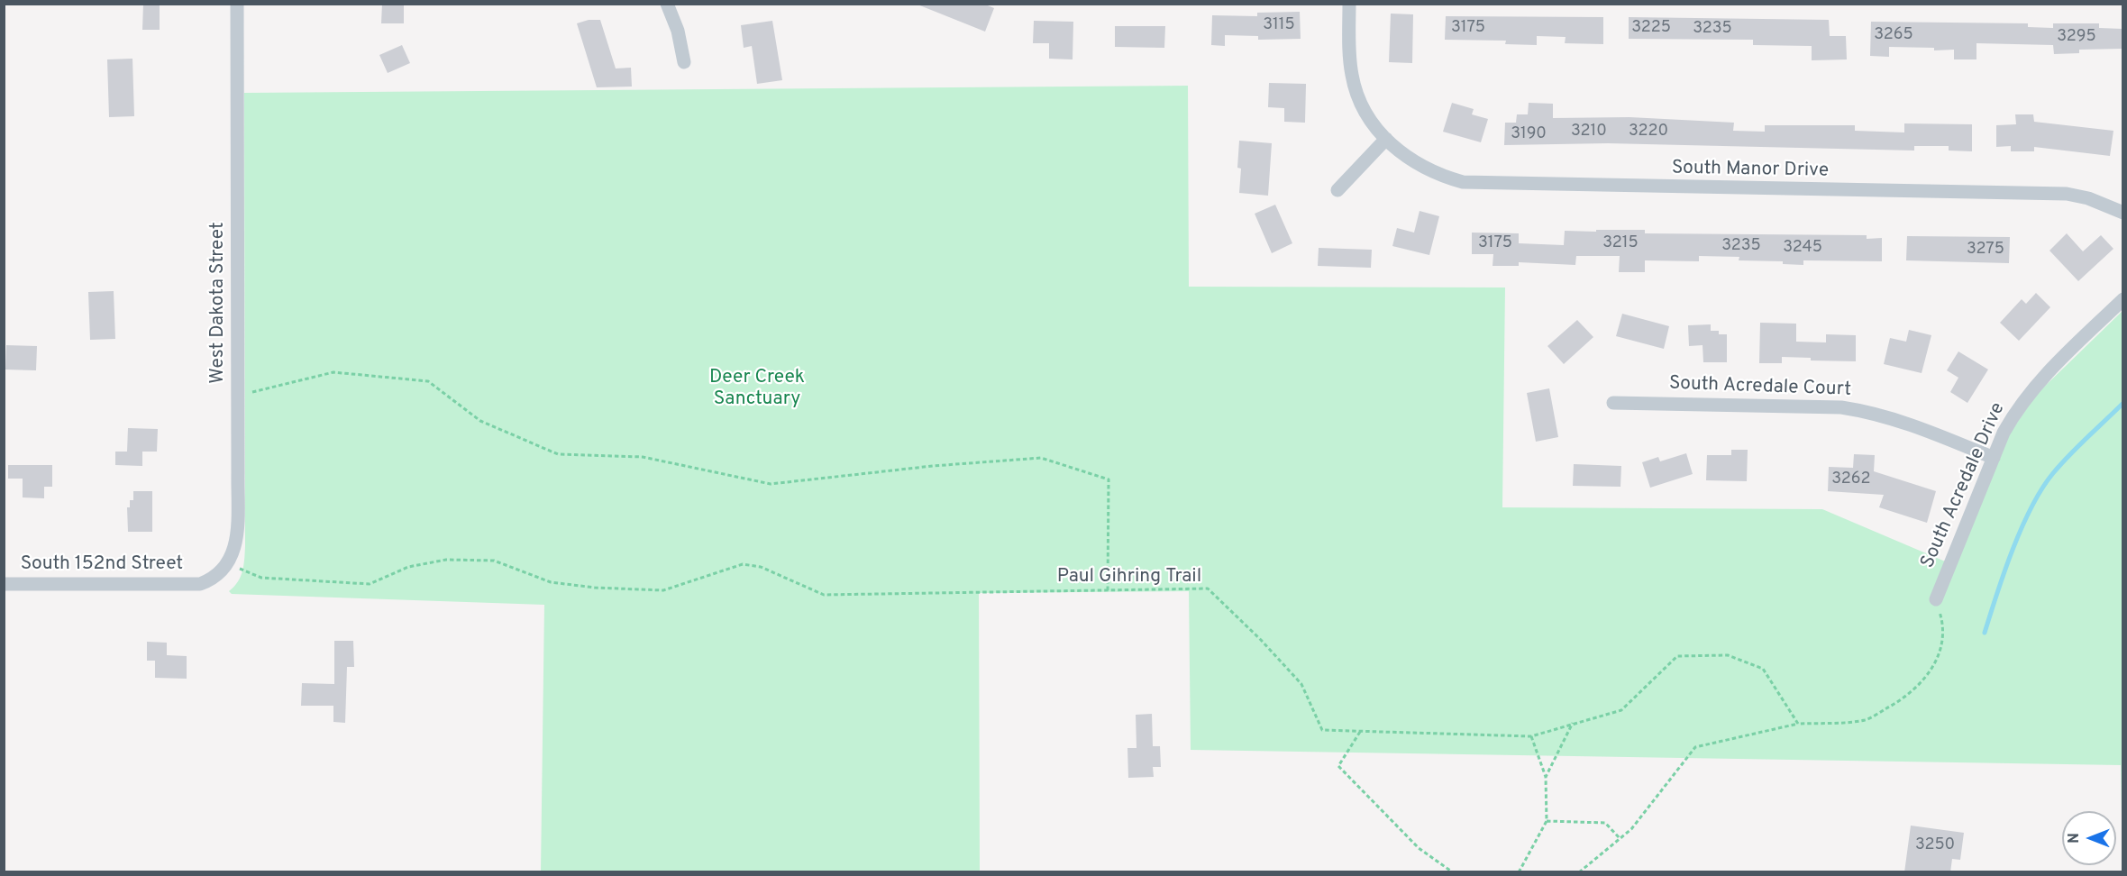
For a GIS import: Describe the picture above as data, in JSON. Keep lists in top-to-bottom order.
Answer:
{
  "streets": {
    "street": [
      "South Manor Drive",
      "West Dakota Street",
      "South Acredale Court",
      "South Acredale Drive",
      "South 152nd Street"
    ],
    "path": ["Paul Gihring Trail"]
  },
  "crossings": [
    ["West Dakota Street", "South 152nd Street"],
    ["West Dakota Street", "Paul Gihring Trail"],
    ["South Acredale Court", "South Acredale Drive"],
    ["South 152nd Street", "Paul Gihring Trail"]
  ],
  "parks": ["Deer Creek Sanctuary"],
  "house_numbers": [
    "3115",
    "3175",
    "3225",
    "3235",
    "3265",
    "3295",
    "3210",
    "3220",
    "3190",
    "3175",
    "3215",
    "3235",
    "3245",
    "3275",
    "3262",
    "3250"
  ],
  "north": "left"
}
